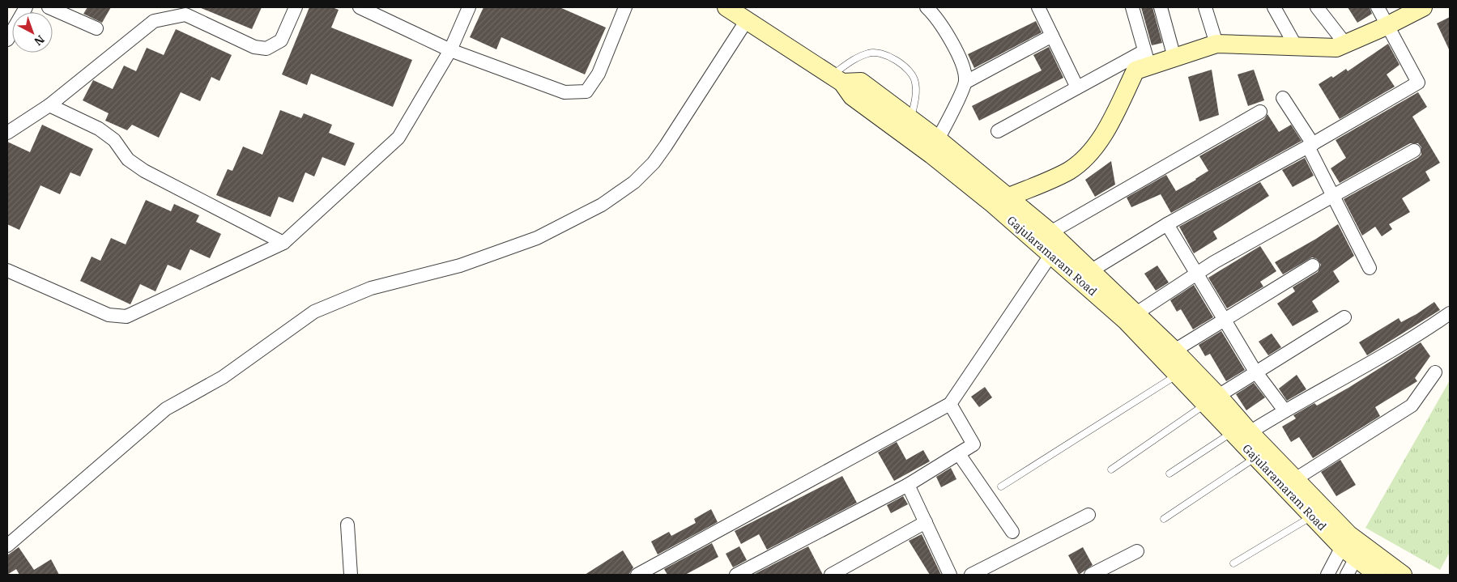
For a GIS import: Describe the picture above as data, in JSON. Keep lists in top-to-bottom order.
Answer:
{
  "streets": {
    "main road": ["Gajularamaram Road"]
  },
  "north": "bottom right"
}
